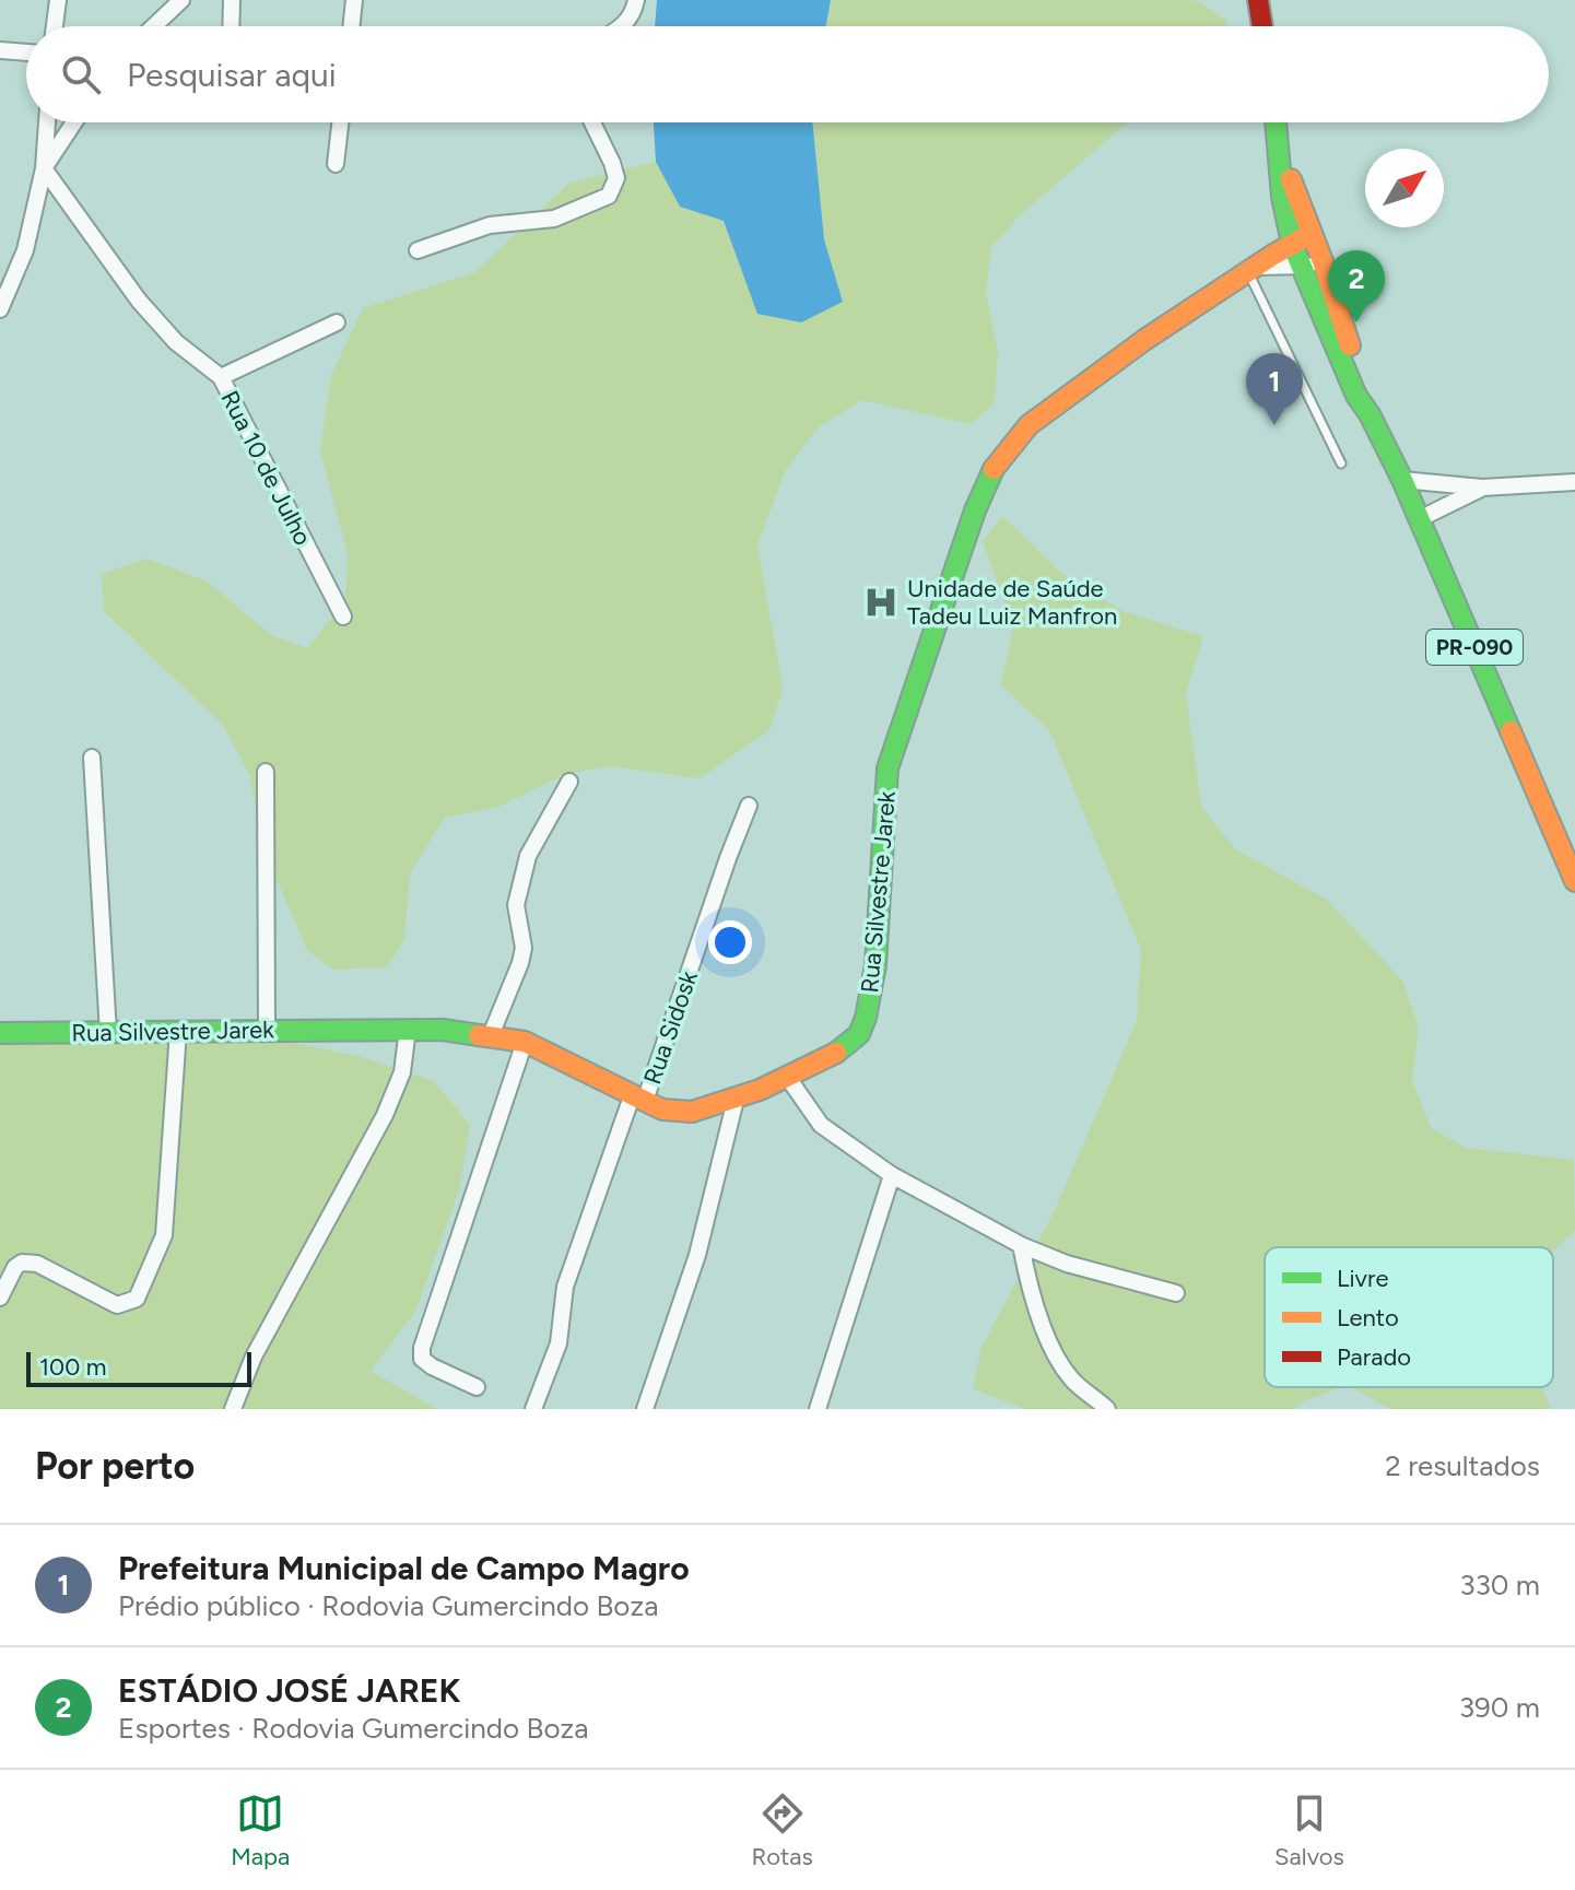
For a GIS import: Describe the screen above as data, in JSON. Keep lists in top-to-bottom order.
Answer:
{
  "streets": {
    "street": [
      "Rua 10 de Julho",
      "PR-090",
      "Rua Silvestre Jarek",
      "Rua Sidosk"
    ]
  },
  "crossings": [
    ["PR-090", "Rua Silvestre Jarek"],
    ["Rua Silvestre Jarek", "Rua Sidosk"]
  ],
  "places": {
    "hospital": ["Unidade de Saúde Tadeu Luiz Manfron"]
  },
  "legend": ["Livre", "Lento", "Parado"],
  "scale_bar": "100 m",
  "north": "top right",
  "page": {
    "search": "Pesquisar aqui",
    "pins": ["2", "1"],
    "scale": "100 m",
    "heading": ["Por perto", "2 resultados"],
    "list": [
      {
        "mark": "1",
        "name": "Prefeitura Municipal de Campo Magro",
        "note": "Prédio público · Rodovia Gumercindo Boza",
        "value": "330 m"
      },
      {
        "mark": "2",
        "name": "ESTÁDIO JOSÉ JAREK",
        "note": "Esportes · Rodovia Gumercindo Boza",
        "value": "390 m"
      }
    ],
    "nav": ["Mapa", "Rotas", "Salvos"]
  }
}
